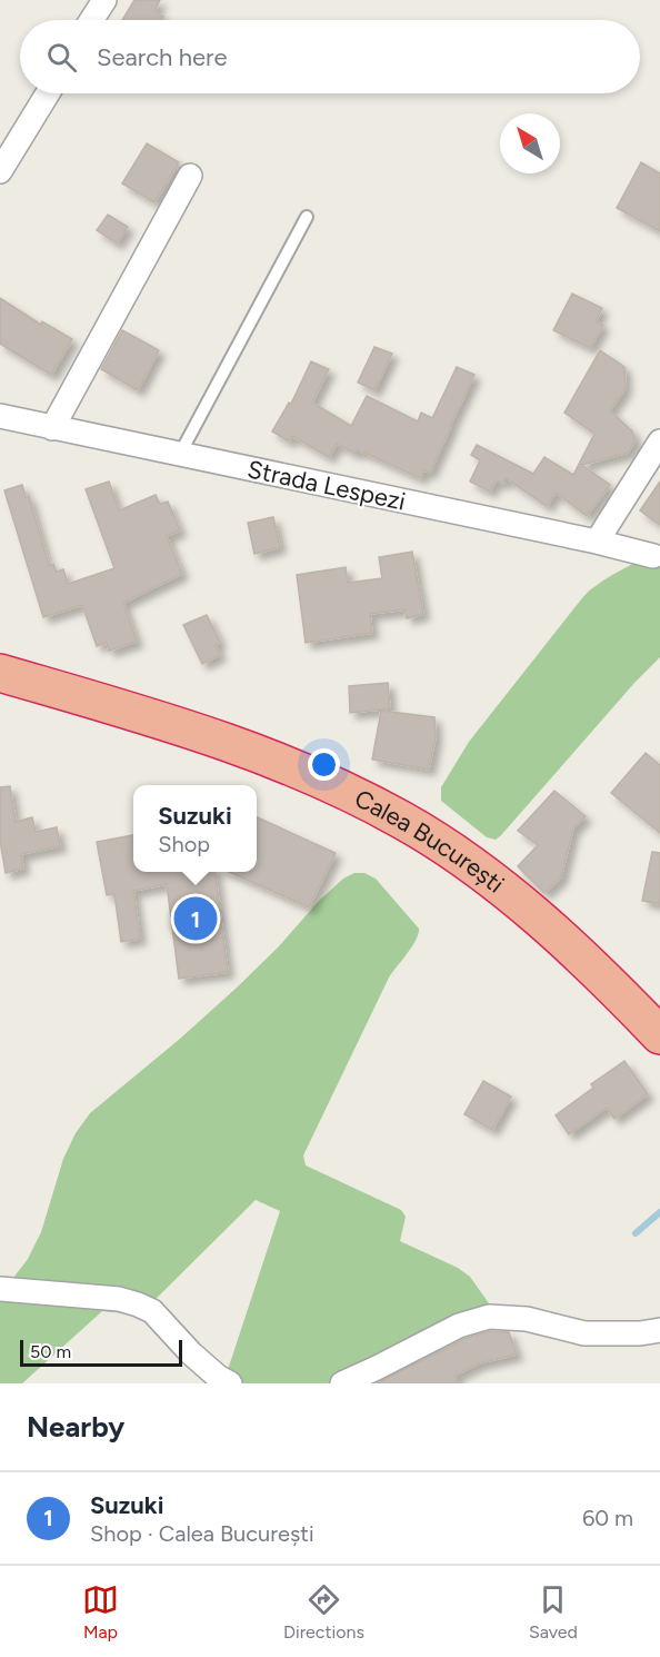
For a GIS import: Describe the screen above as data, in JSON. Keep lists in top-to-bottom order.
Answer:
{
  "streets": {
    "highway": ["Calea București"],
    "street": ["Strada Lespezi"]
  },
  "scale_bar": "50 m",
  "north": "top left",
  "page": {
    "search": "Search here",
    "popup": ["Suzuki", "Shop"],
    "pins": "1",
    "scale": "50 m",
    "heading": "Nearby",
    "list": [
      {
        "mark": "1",
        "name": "Suzuki",
        "note": "Shop · Calea București",
        "value": "60 m"
      }
    ],
    "nav": ["Map", "Directions", "Saved"]
  }
}
